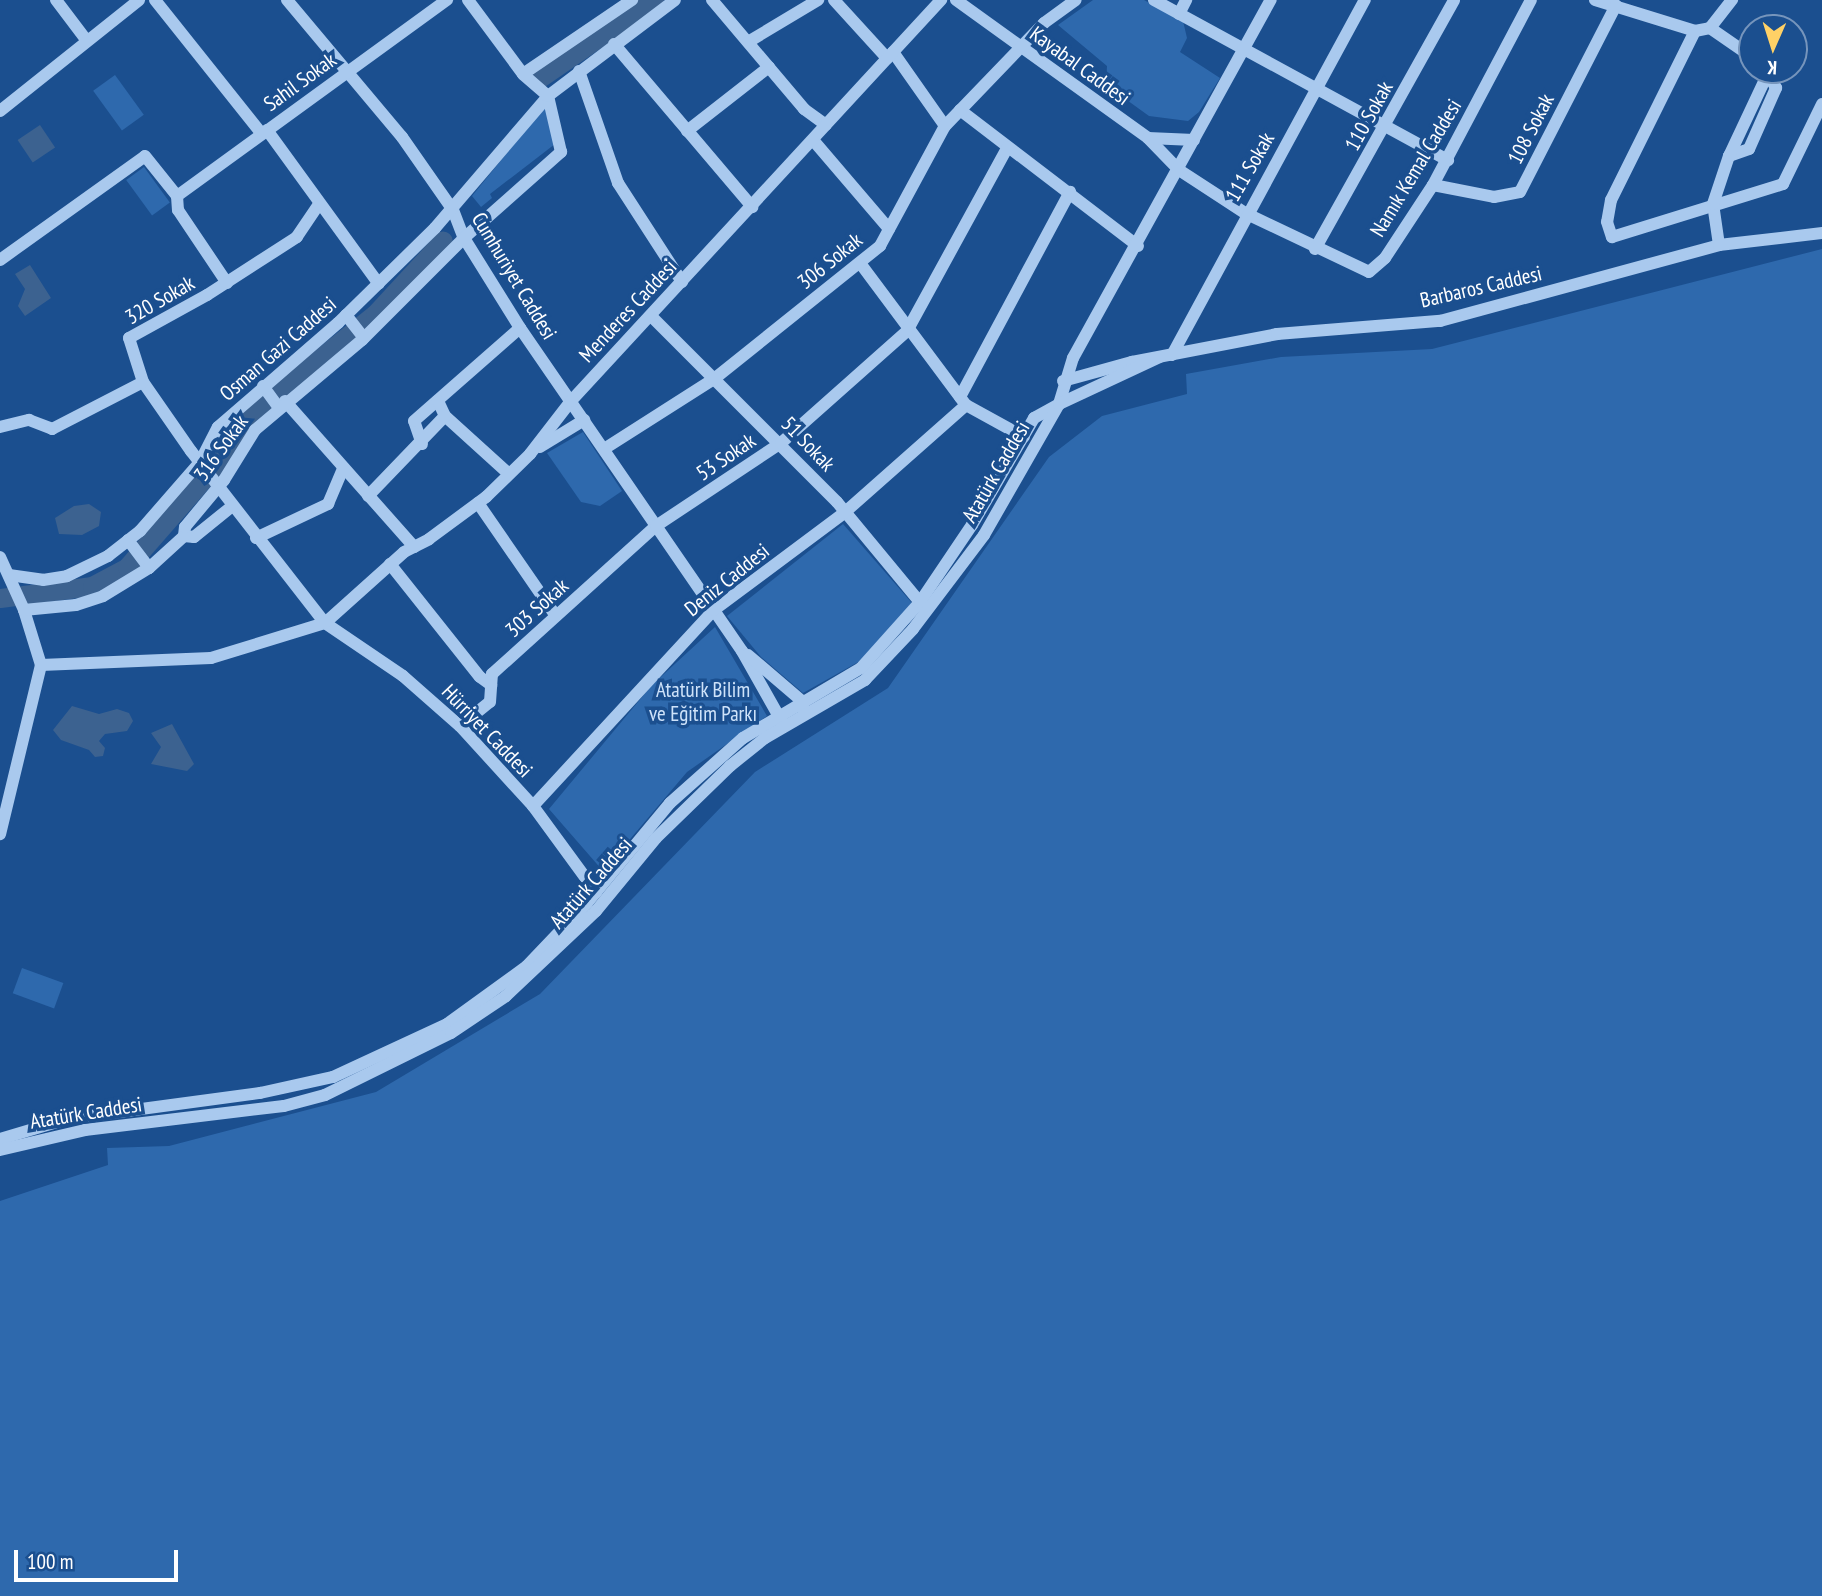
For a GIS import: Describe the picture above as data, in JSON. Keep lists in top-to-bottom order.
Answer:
{
  "streets": {
    "street": [
      "Kayabal Caddesi",
      "Sahil Sokak",
      "110 Sokak",
      "108 Sokak",
      "111 Sokak",
      "Namık Kemal Caddesi",
      "306 Sokak",
      "Cumhuriyet Caddesi",
      "Barbaros Caddesi",
      "320 Sokak",
      "Menderes Caddesi",
      "Osman Gazi Caddesi",
      "51 Sokak",
      "316 Sokak",
      "53 Sokak",
      "Atatürk Caddesi",
      "Deniz Caddesi",
      "303 Sokak",
      "Hürriyet Caddesi"
    ]
  },
  "crossings": [
    ["Kayabal Caddesi", "Namık Kemal Caddesi"],
    ["Kayabal Caddesi", "306 Sokak"],
    ["Kayabal Caddesi", "Atatürk Caddesi"],
    ["Sahil Sokak", "Cumhuriyet Caddesi"],
    ["110 Sokak", "Namık Kemal Caddesi"],
    ["108 Sokak", "Namık Kemal Caddesi"],
    ["111 Sokak", "Namık Kemal Caddesi"],
    ["111 Sokak", "Barbaros Caddesi"],
    ["111 Sokak", "Atatürk Caddesi"],
    ["Namık Kemal Caddesi", "Atatürk Caddesi"],
    ["306 Sokak", "Cumhuriyet Caddesi"],
    ["306 Sokak", "51 Sokak"],
    ["Cumhuriyet Caddesi", "Menderes Caddesi"],
    ["Cumhuriyet Caddesi", "Osman Gazi Caddesi"],
    ["Cumhuriyet Caddesi", "316 Sokak"],
    ["Cumhuriyet Caddesi", "53 Sokak"],
    ["Cumhuriyet Caddesi", "Atatürk Caddesi"],
    ["Cumhuriyet Caddesi", "Deniz Caddesi"],
    ["Cumhuriyet Caddesi", "303 Sokak"],
    ["Barbaros Caddesi", "Atatürk Caddesi"],
    ["320 Sokak", "Osman Gazi Caddesi"],
    ["320 Sokak", "316 Sokak"],
    ["320 Sokak", "Hürriyet Caddesi"],
    ["Menderes Caddesi", "51 Sokak"],
    ["Menderes Caddesi", "Hürriyet Caddesi"],
    ["51 Sokak", "53 Sokak"],
    ["51 Sokak", "Atatürk Caddesi"],
    ["51 Sokak", "Deniz Caddesi"],
    ["53 Sokak", "303 Sokak"],
    ["Atatürk Caddesi", "Hürriyet Caddesi"],
    ["Deniz Caddesi", "Hürriyet Caddesi"],
    ["303 Sokak", "Hürriyet Caddesi"]
  ],
  "parks": ["Atatürk Bilim ve Eğitim Parkı"],
  "scale_bar": "100 m",
  "north": "bottom"
}
